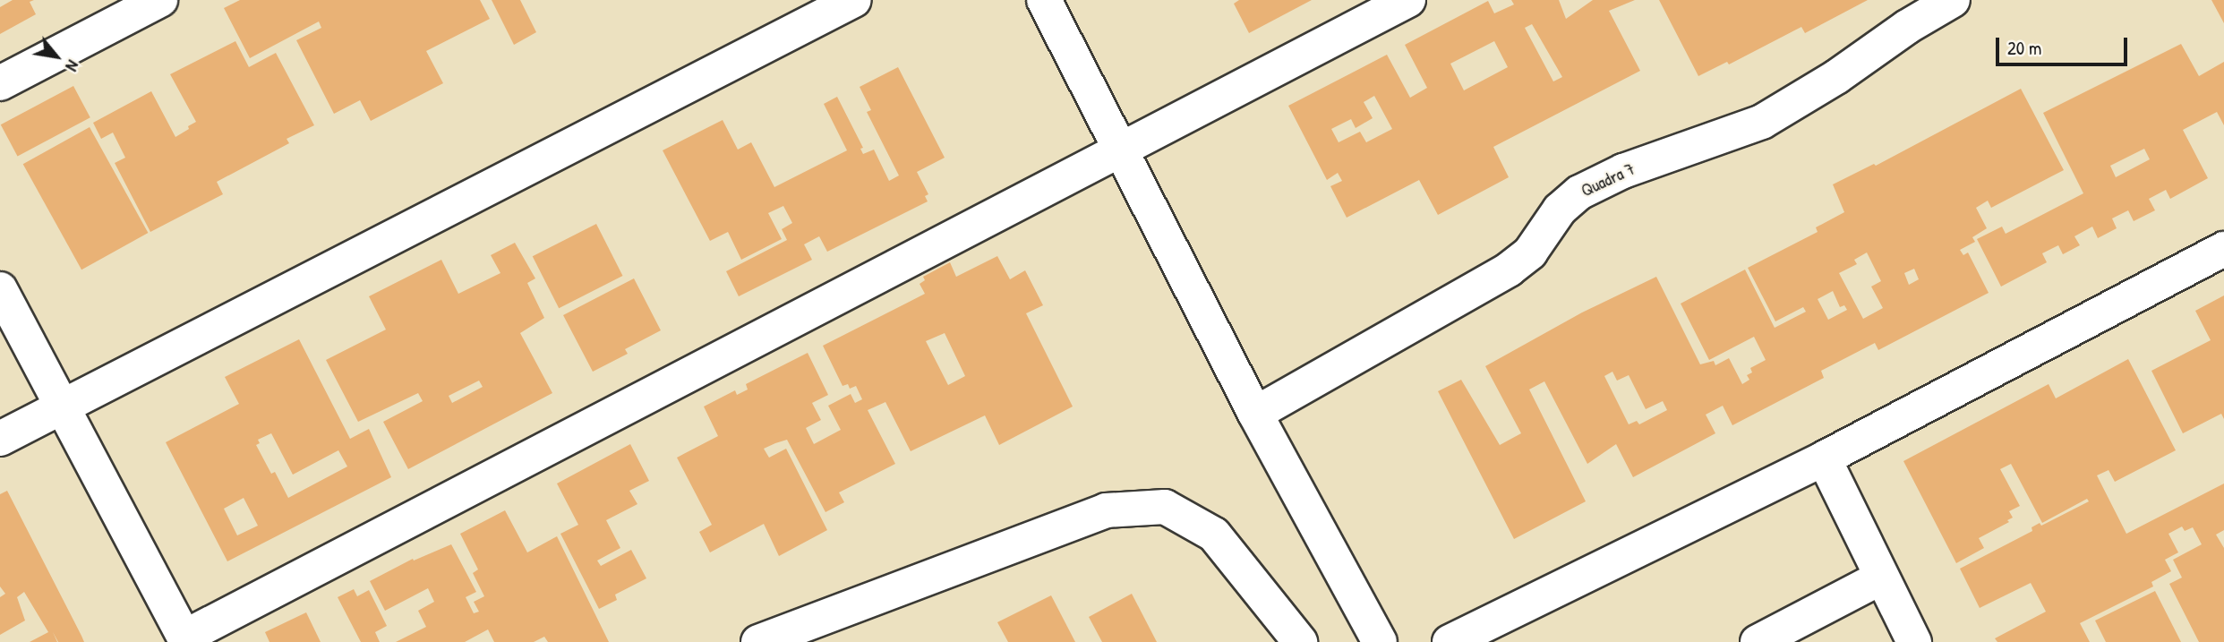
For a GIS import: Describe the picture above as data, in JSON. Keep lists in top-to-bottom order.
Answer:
{
  "streets": {
    "street": ["Quadra 7"]
  },
  "scale_bar": "20 m",
  "north": "bottom right"
}
